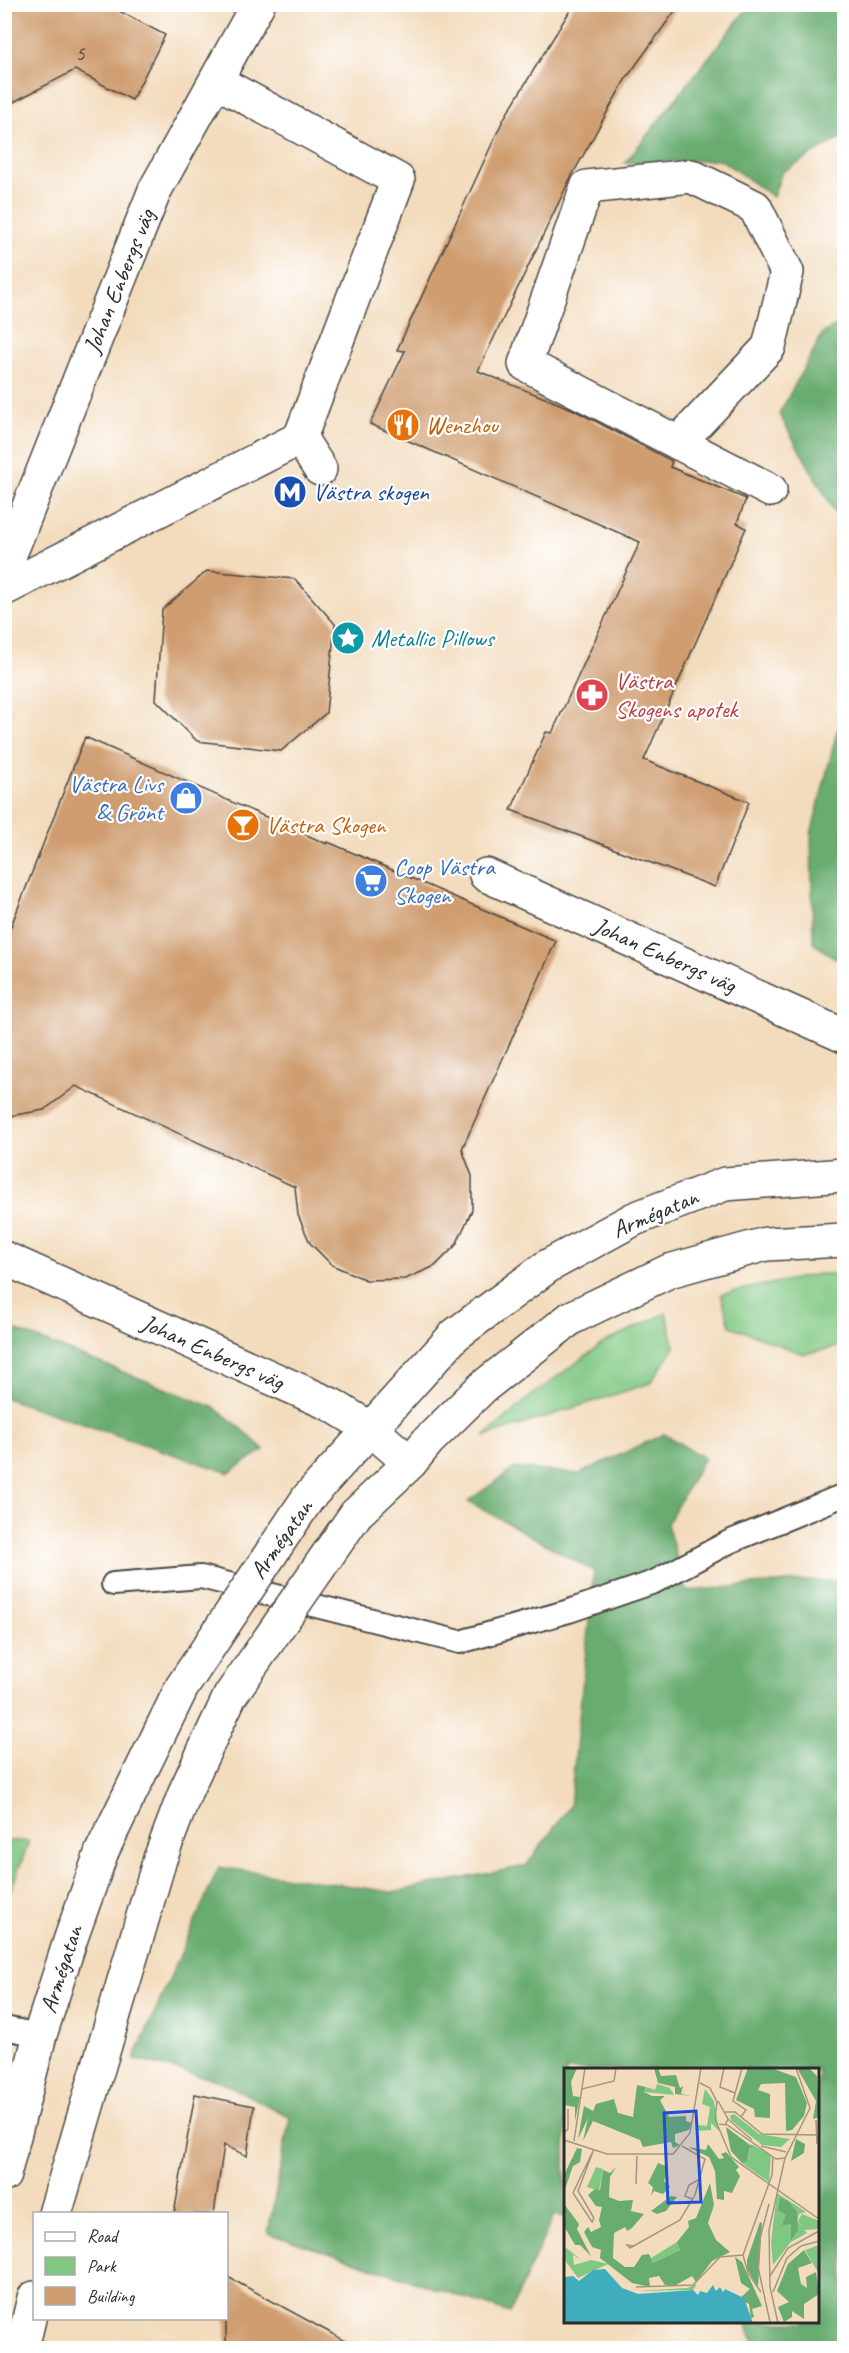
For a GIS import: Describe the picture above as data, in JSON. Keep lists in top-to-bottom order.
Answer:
{
  "streets": {
    "street": ["Johan Enbergs väg", "Armégatan"]
  },
  "crossings": [
    ["Johan Enbergs väg", "Armégatan"]
  ],
  "places": {
    "restaurant": ["Wenzhou"],
    "metro station": ["Västra skogen"],
    "place": ["Metallic Pillows"],
    "pharmacy": ["Västra Skogens apotek"],
    "shop": ["Västra Livs & Grönt"],
    "bar": ["Västra Skogen"],
    "supermarket": ["Coop Västra Skogen"]
  },
  "house_numbers": ["5"],
  "legend": ["Road", "Park", "Building"]
}
